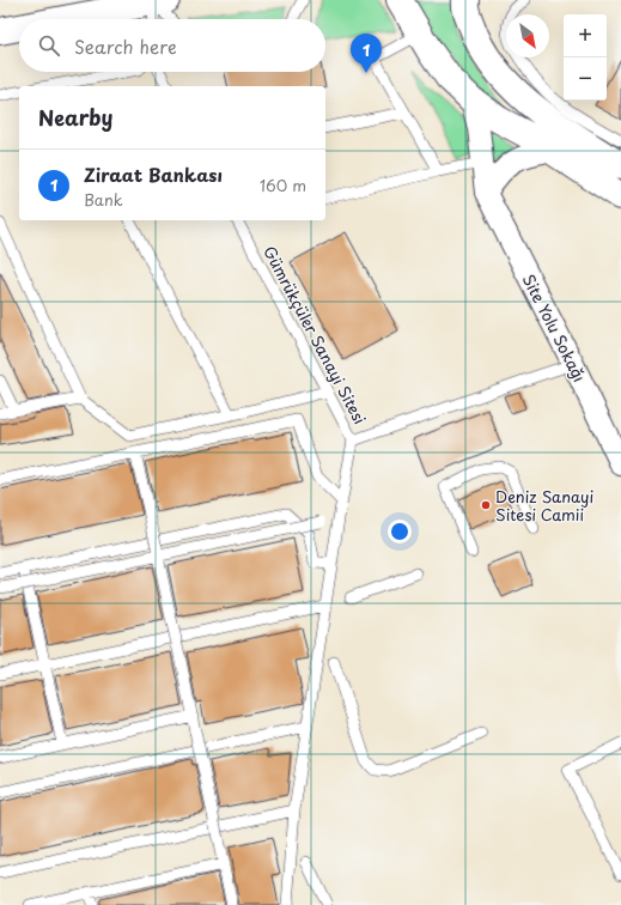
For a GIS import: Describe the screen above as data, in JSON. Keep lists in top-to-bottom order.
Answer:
{
  "streets": {
    "street": ["Site Yolu Sokağı"],
    "lane": ["Gümrükçüler Sanayi Sitesi"]
  },
  "places": ["Deniz Sanayi Sitesi Camii"],
  "north": "bottom right",
  "page": {
    "map_buttons": ["+", "−"],
    "search": "Search here",
    "pins": "1",
    "heading": "Nearby",
    "list": [
      {
        "mark": "1",
        "name": "Ziraat Bankası",
        "note": "Bank",
        "value": "160 m"
      }
    ]
  }
}
